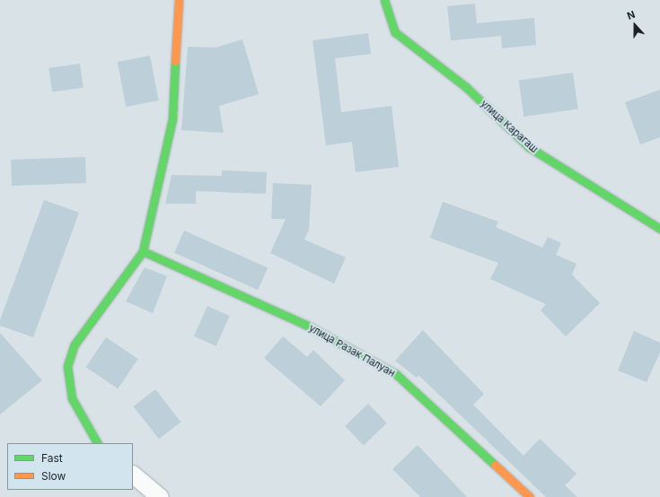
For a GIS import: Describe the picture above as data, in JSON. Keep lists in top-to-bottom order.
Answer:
{
  "streets": {
    "street": ["улица Карагаш", "улица Разак Палуан"]
  },
  "legend": ["Fast", "Slow"],
  "north": "top"
}
